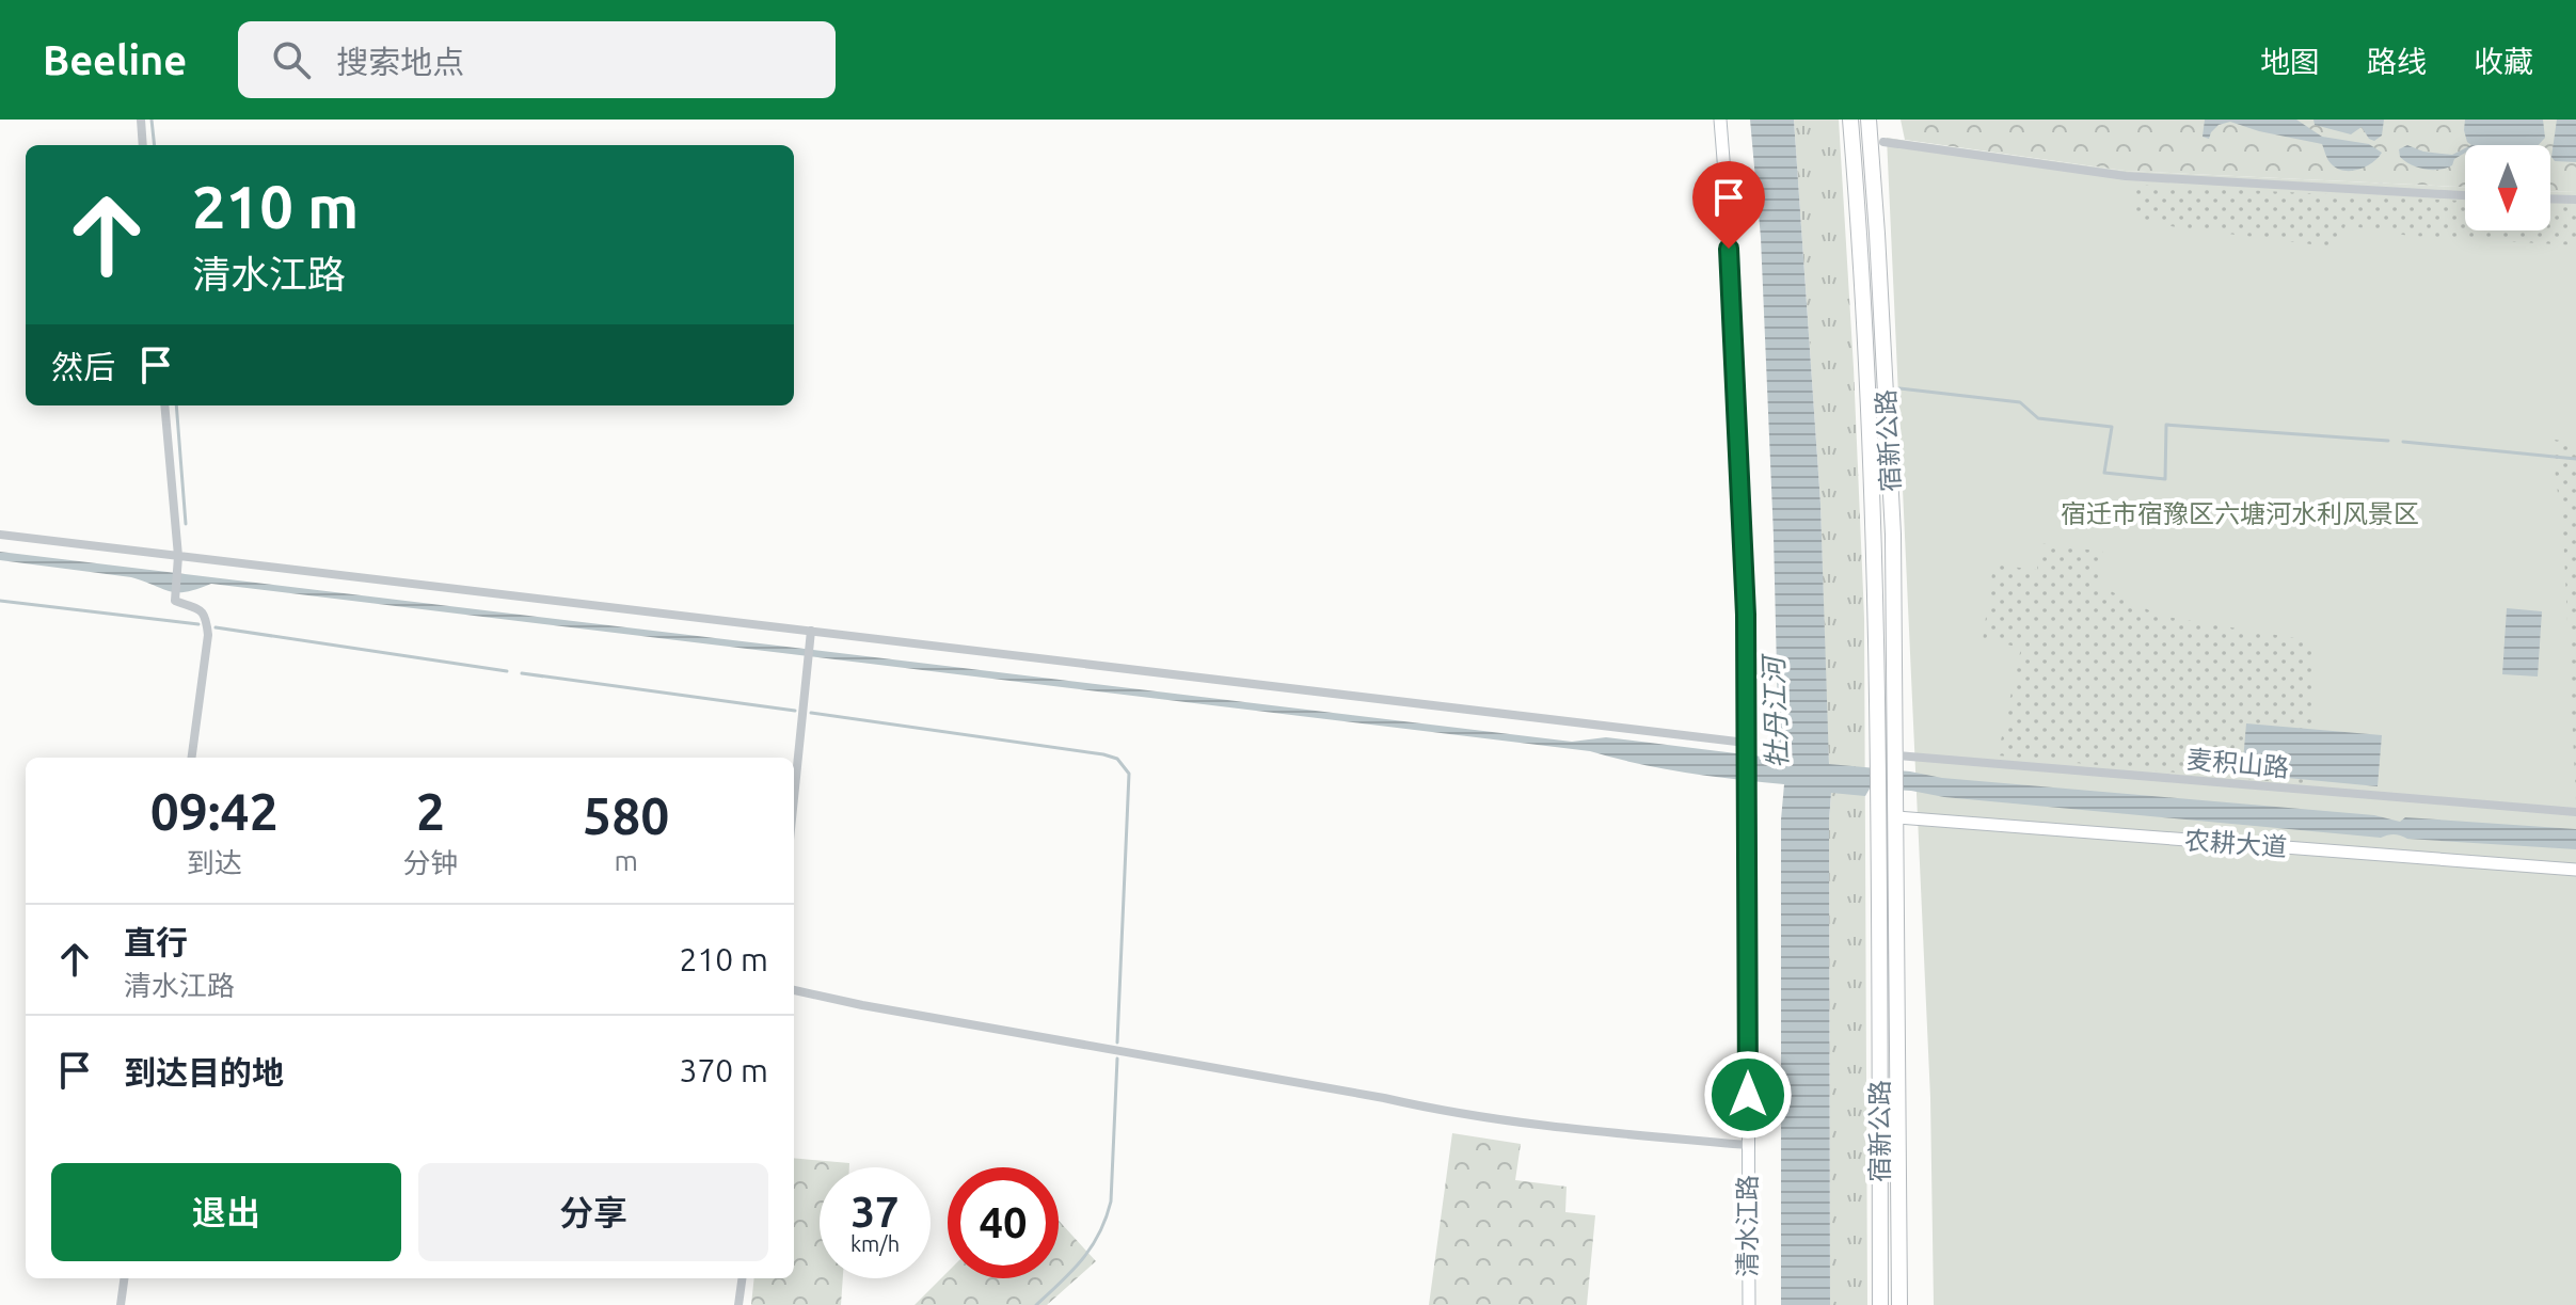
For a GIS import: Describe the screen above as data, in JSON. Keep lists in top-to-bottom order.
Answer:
{
  "streets": {
    "highway": ["宿新公路"],
    "street": ["麦积山路", "农耕大道", "清水江路"]
  },
  "crossings": [
    ["宿新公路", "麦积山路"],
    ["宿新公路", "农耕大道"]
  ],
  "water": ["牡丹江河"],
  "parks": ["宿迁市宿豫区六塘河水利风景区"],
  "north": "bottom",
  "page": {
    "header": "Beeline",
    "search": "搜索地点",
    "nav": ["地图", "路线", "收藏"],
    "turn": ["210 m", "清水江路"],
    "then": "然后",
    "eta": [
      "09:42",
      "到达",
      "2",
      "分钟",
      "580",
      "m"
    ],
    "list": [
      {
        "name": "直行",
        "note": "清水江路",
        "value": "210 m"
      },
      {
        "name": "到达目的地",
        "value": "370 m"
      }
    ],
    "buttons": ["退出", "分享"],
    "speed": "37 km/h",
    "limit": "40"
  }
}
